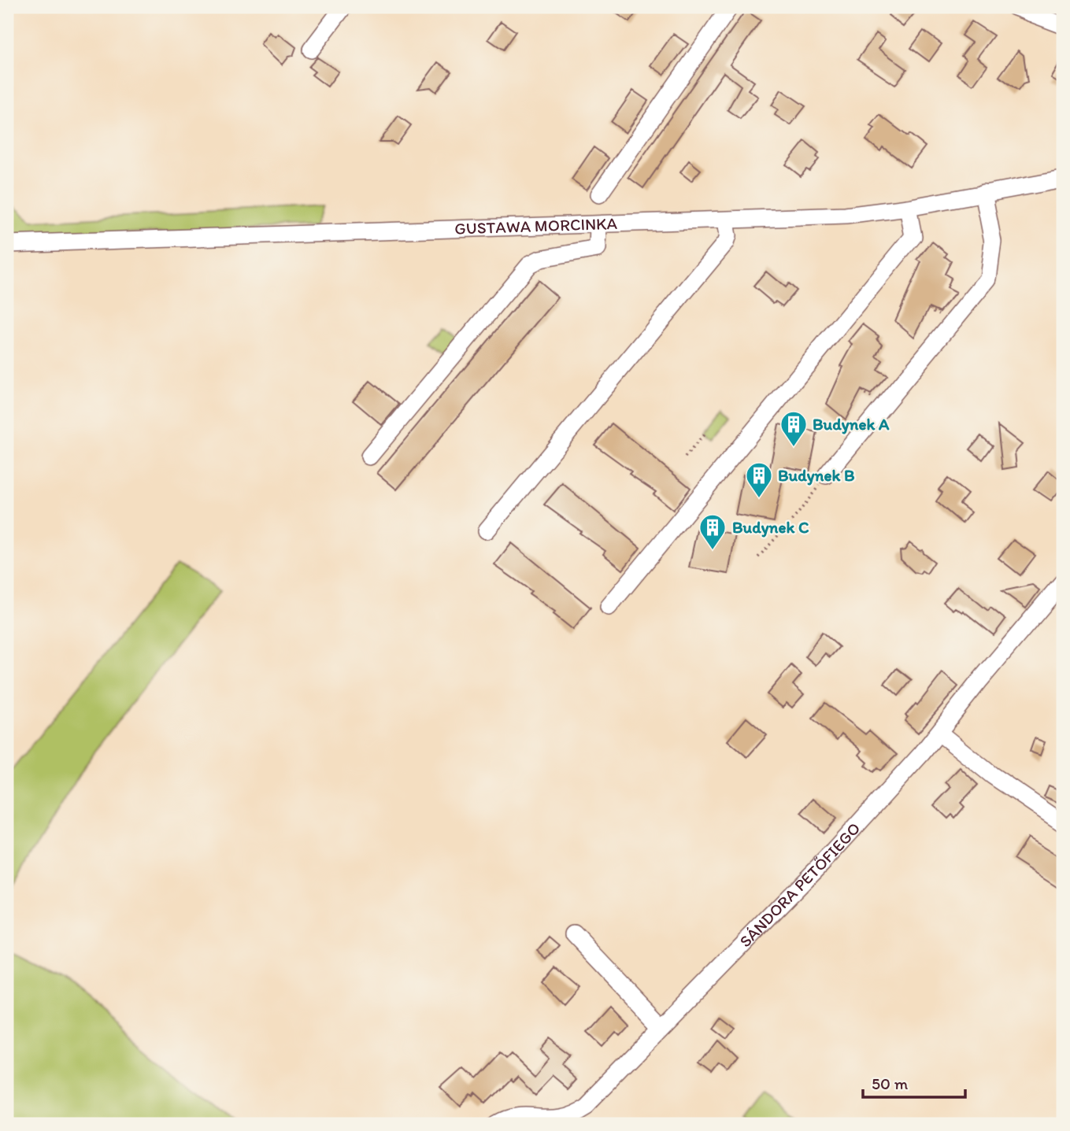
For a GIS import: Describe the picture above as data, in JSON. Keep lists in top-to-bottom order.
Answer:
{
  "streets": {
    "street": ["GUSTAWA MORCINKA", "SÁNDORA PETŐFIEGO"]
  },
  "places": {
    "building": ["Budynek A", "Budynek B", "Budynek C"]
  },
  "scale_bar": "50 m"
}
